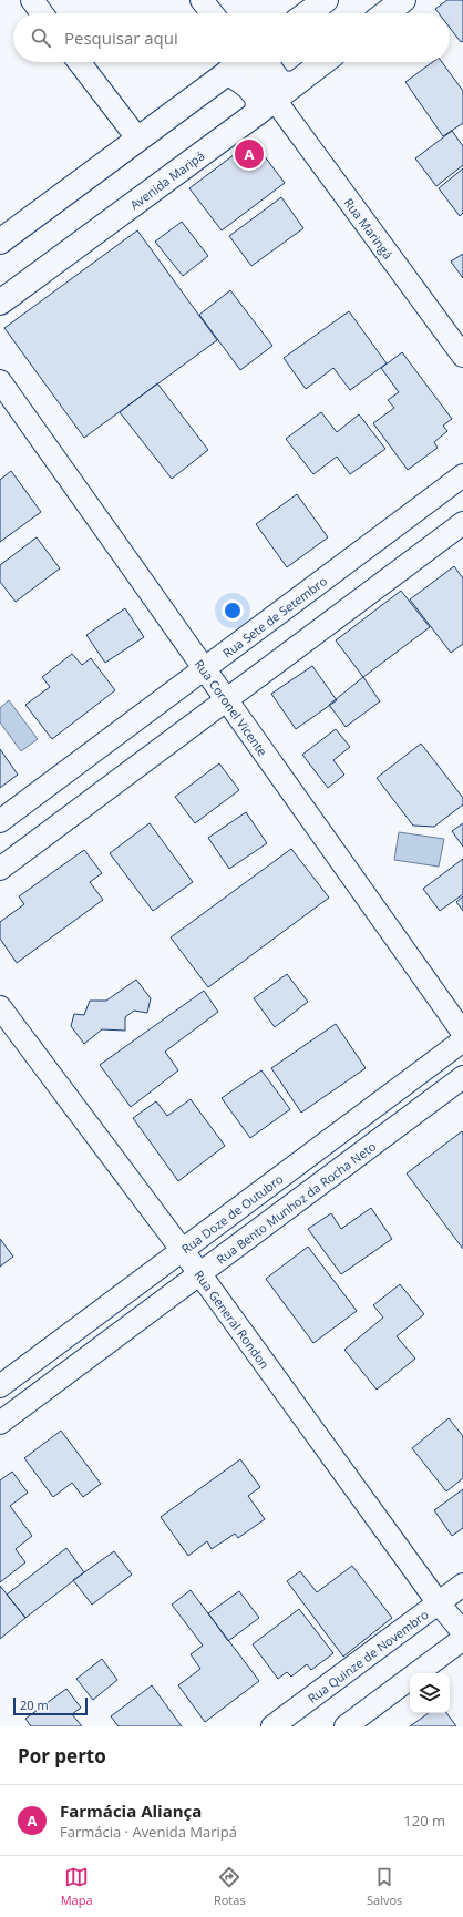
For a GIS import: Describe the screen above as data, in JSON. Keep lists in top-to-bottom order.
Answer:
{
  "streets": {
    "main road": ["Avenida Maripá"],
    "street": [
      "Rua Maringá",
      "Rua Sete de Setembro",
      "Rua Coronel Vicente",
      "Rua Bento Munhoz da Rocha Neto",
      "Rua Doze de Outubro",
      "Rua General Rondon",
      "Rua Quinze de Novembro"
    ]
  },
  "crossings": [
    ["Avenida Maripá", "Rua Maringá"],
    ["Rua Sete de Setembro", "Rua Coronel Vicente"],
    ["Rua Bento Munhoz da Rocha Neto", "Rua General Rondon"],
    ["Rua Doze de Outubro", "Rua General Rondon"],
    ["Rua General Rondon", "Rua Quinze de Novembro"]
  ],
  "scale_bar": "20 m",
  "page": {
    "search": "Pesquisar aqui",
    "pins": "A",
    "scale": "20 m",
    "heading": "Por perto",
    "list": [
      {
        "mark": "A",
        "name": "Farmácia Aliança",
        "note": "Farmácia · Avenida Maripá",
        "value": "120 m"
      }
    ],
    "nav": ["Mapa", "Rotas", "Salvos"]
  }
}
